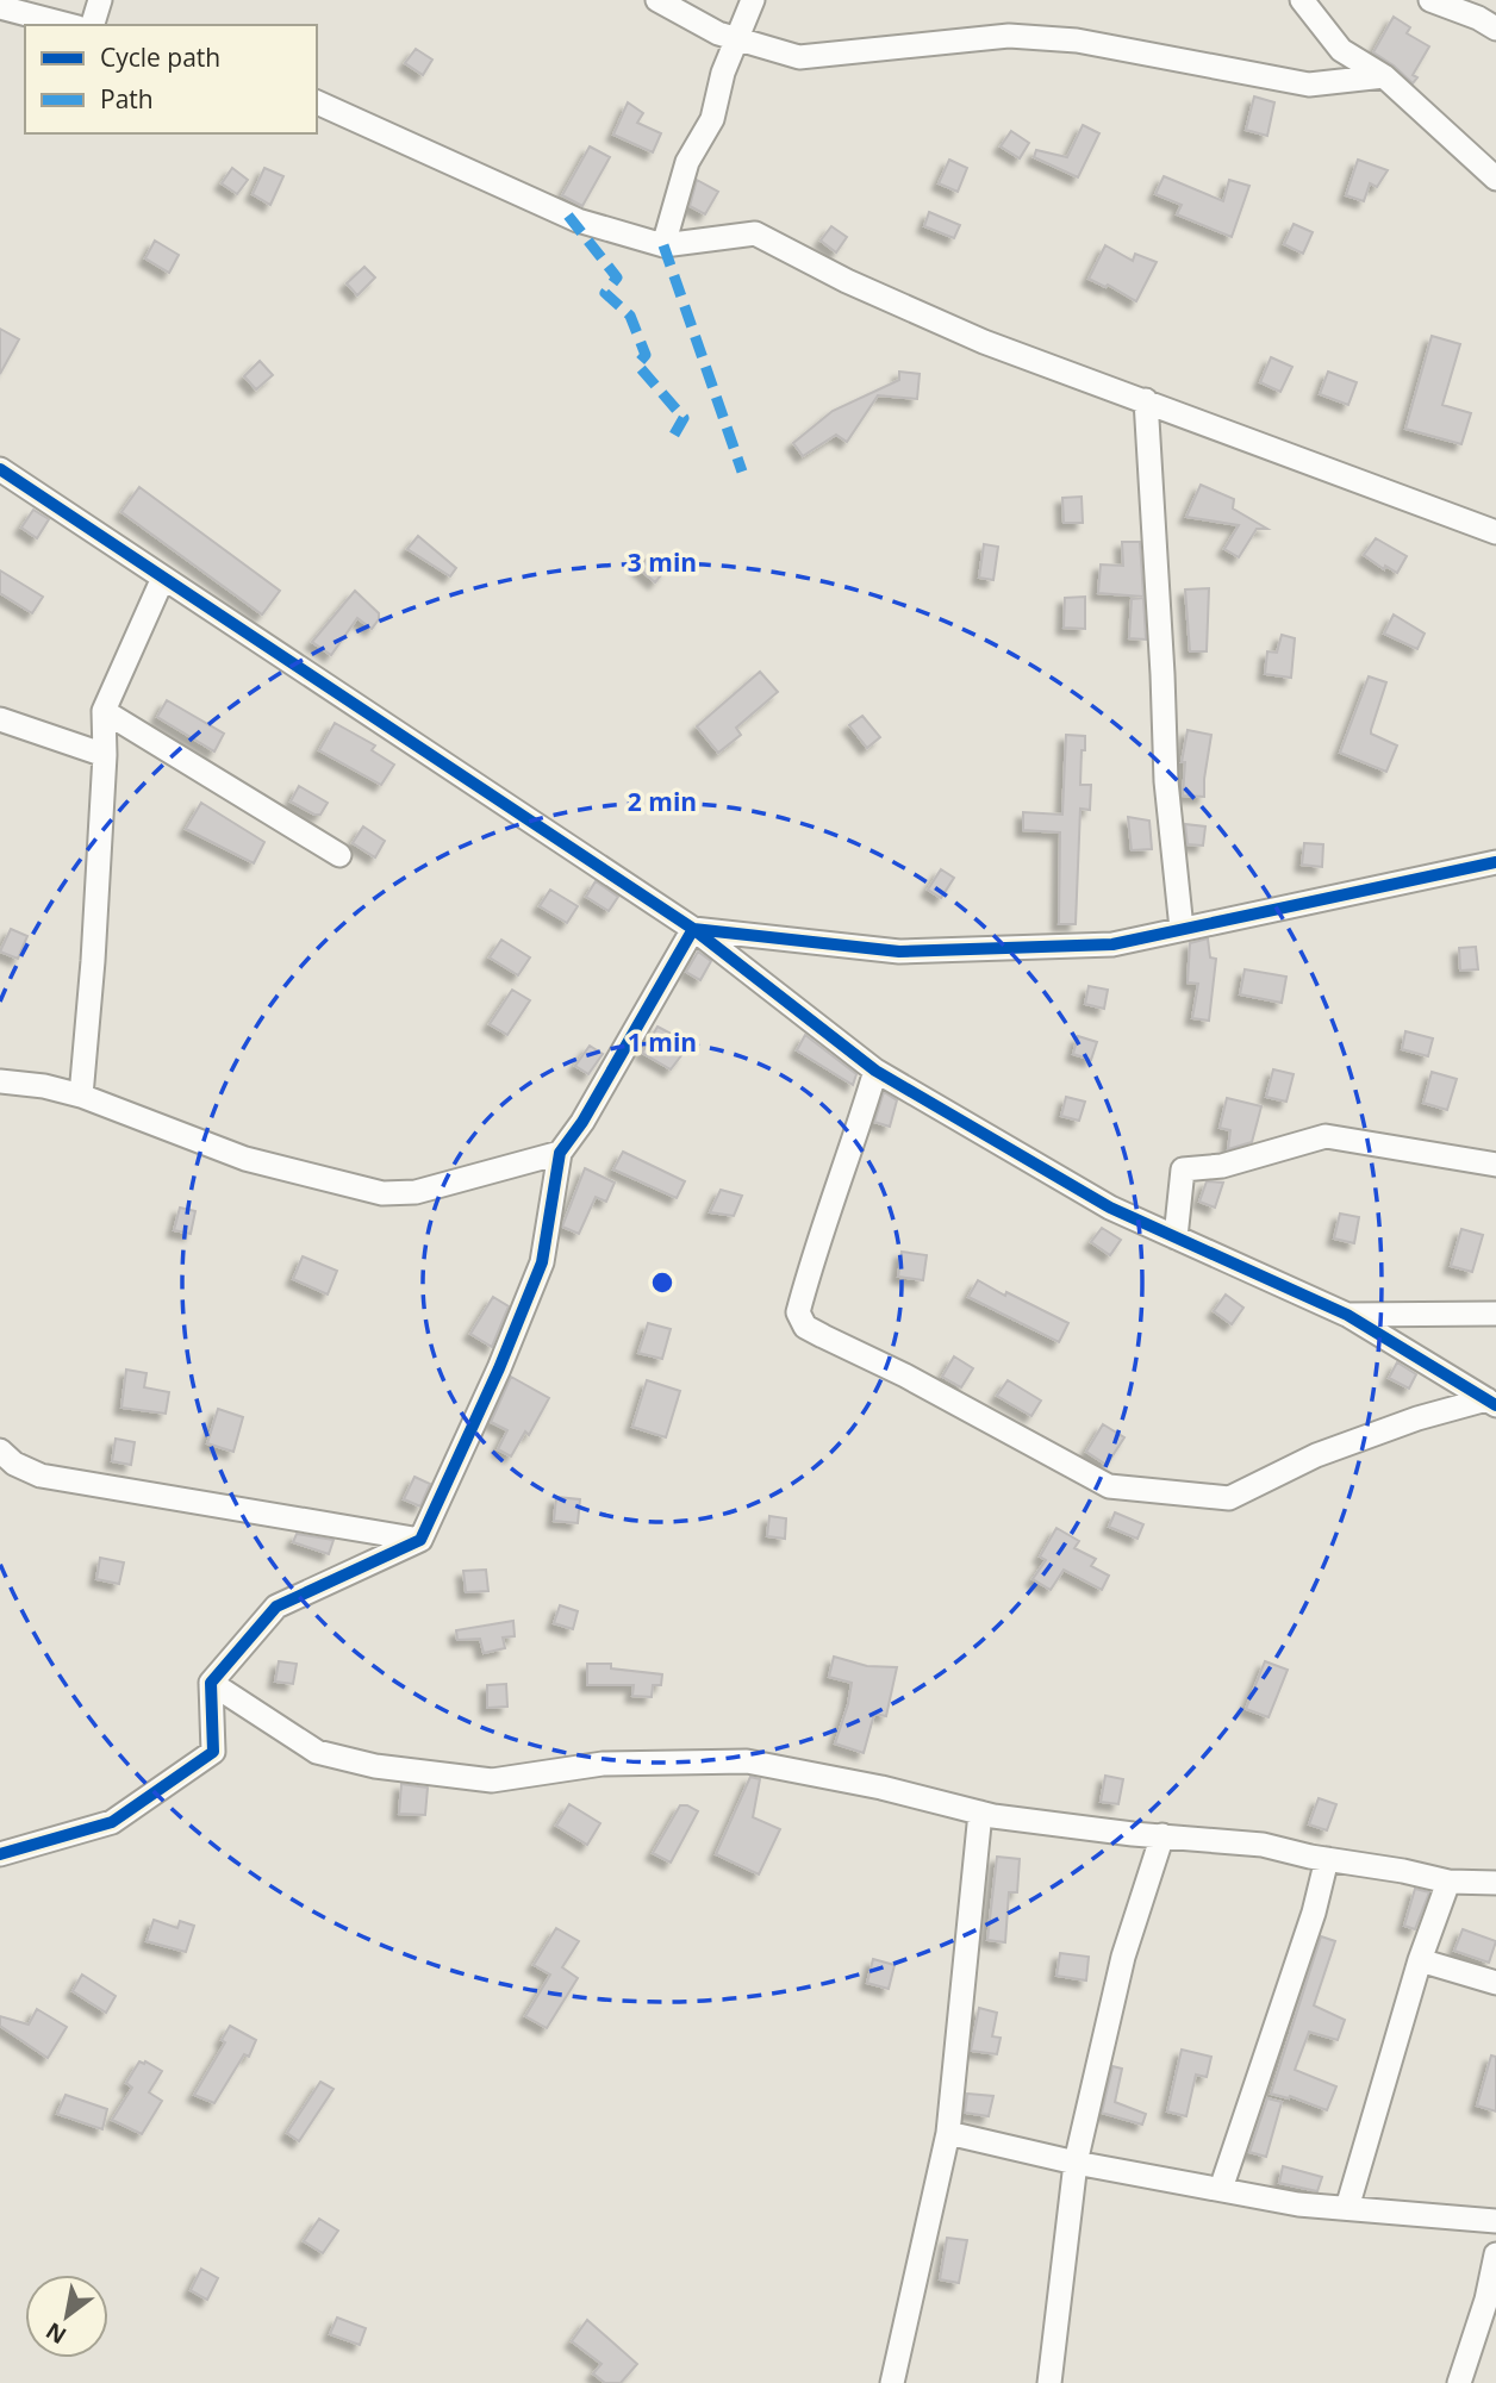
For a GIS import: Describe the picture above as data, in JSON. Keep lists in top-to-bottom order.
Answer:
{
  "legend": ["Cycle path", "Path"],
  "north": "bottom left",
  "rings": ["3 min", "2 min", "1 min"]
}
